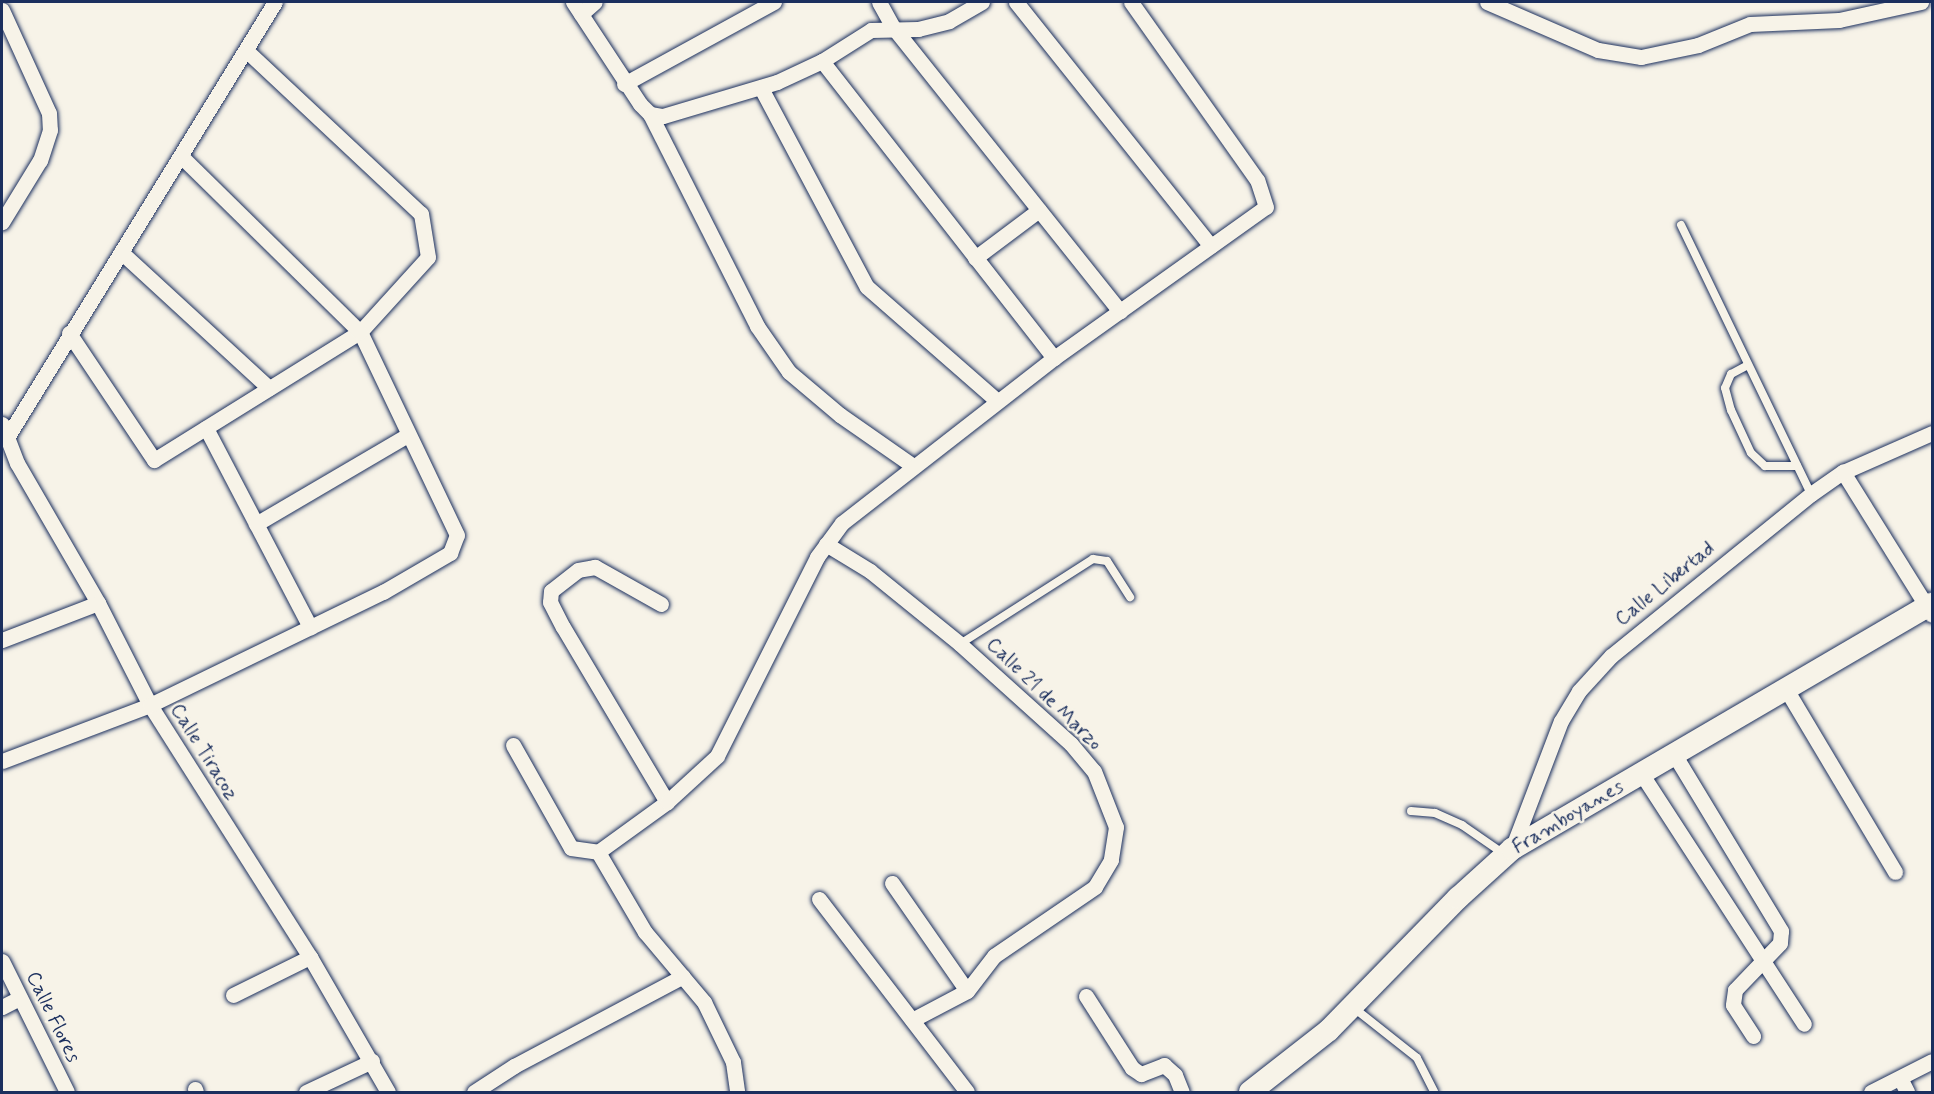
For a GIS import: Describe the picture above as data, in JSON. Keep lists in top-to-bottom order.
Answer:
{
  "streets": {
    "main road": ["Framboyanes"],
    "street": [
      "Calle Libertad",
      "Calle 21 de Marzo",
      "Calle Tiracoz",
      "Calle Flores"
    ]
  },
  "crossings": [
    ["Calle Libertad", "Framboyanes"]
  ]
}
